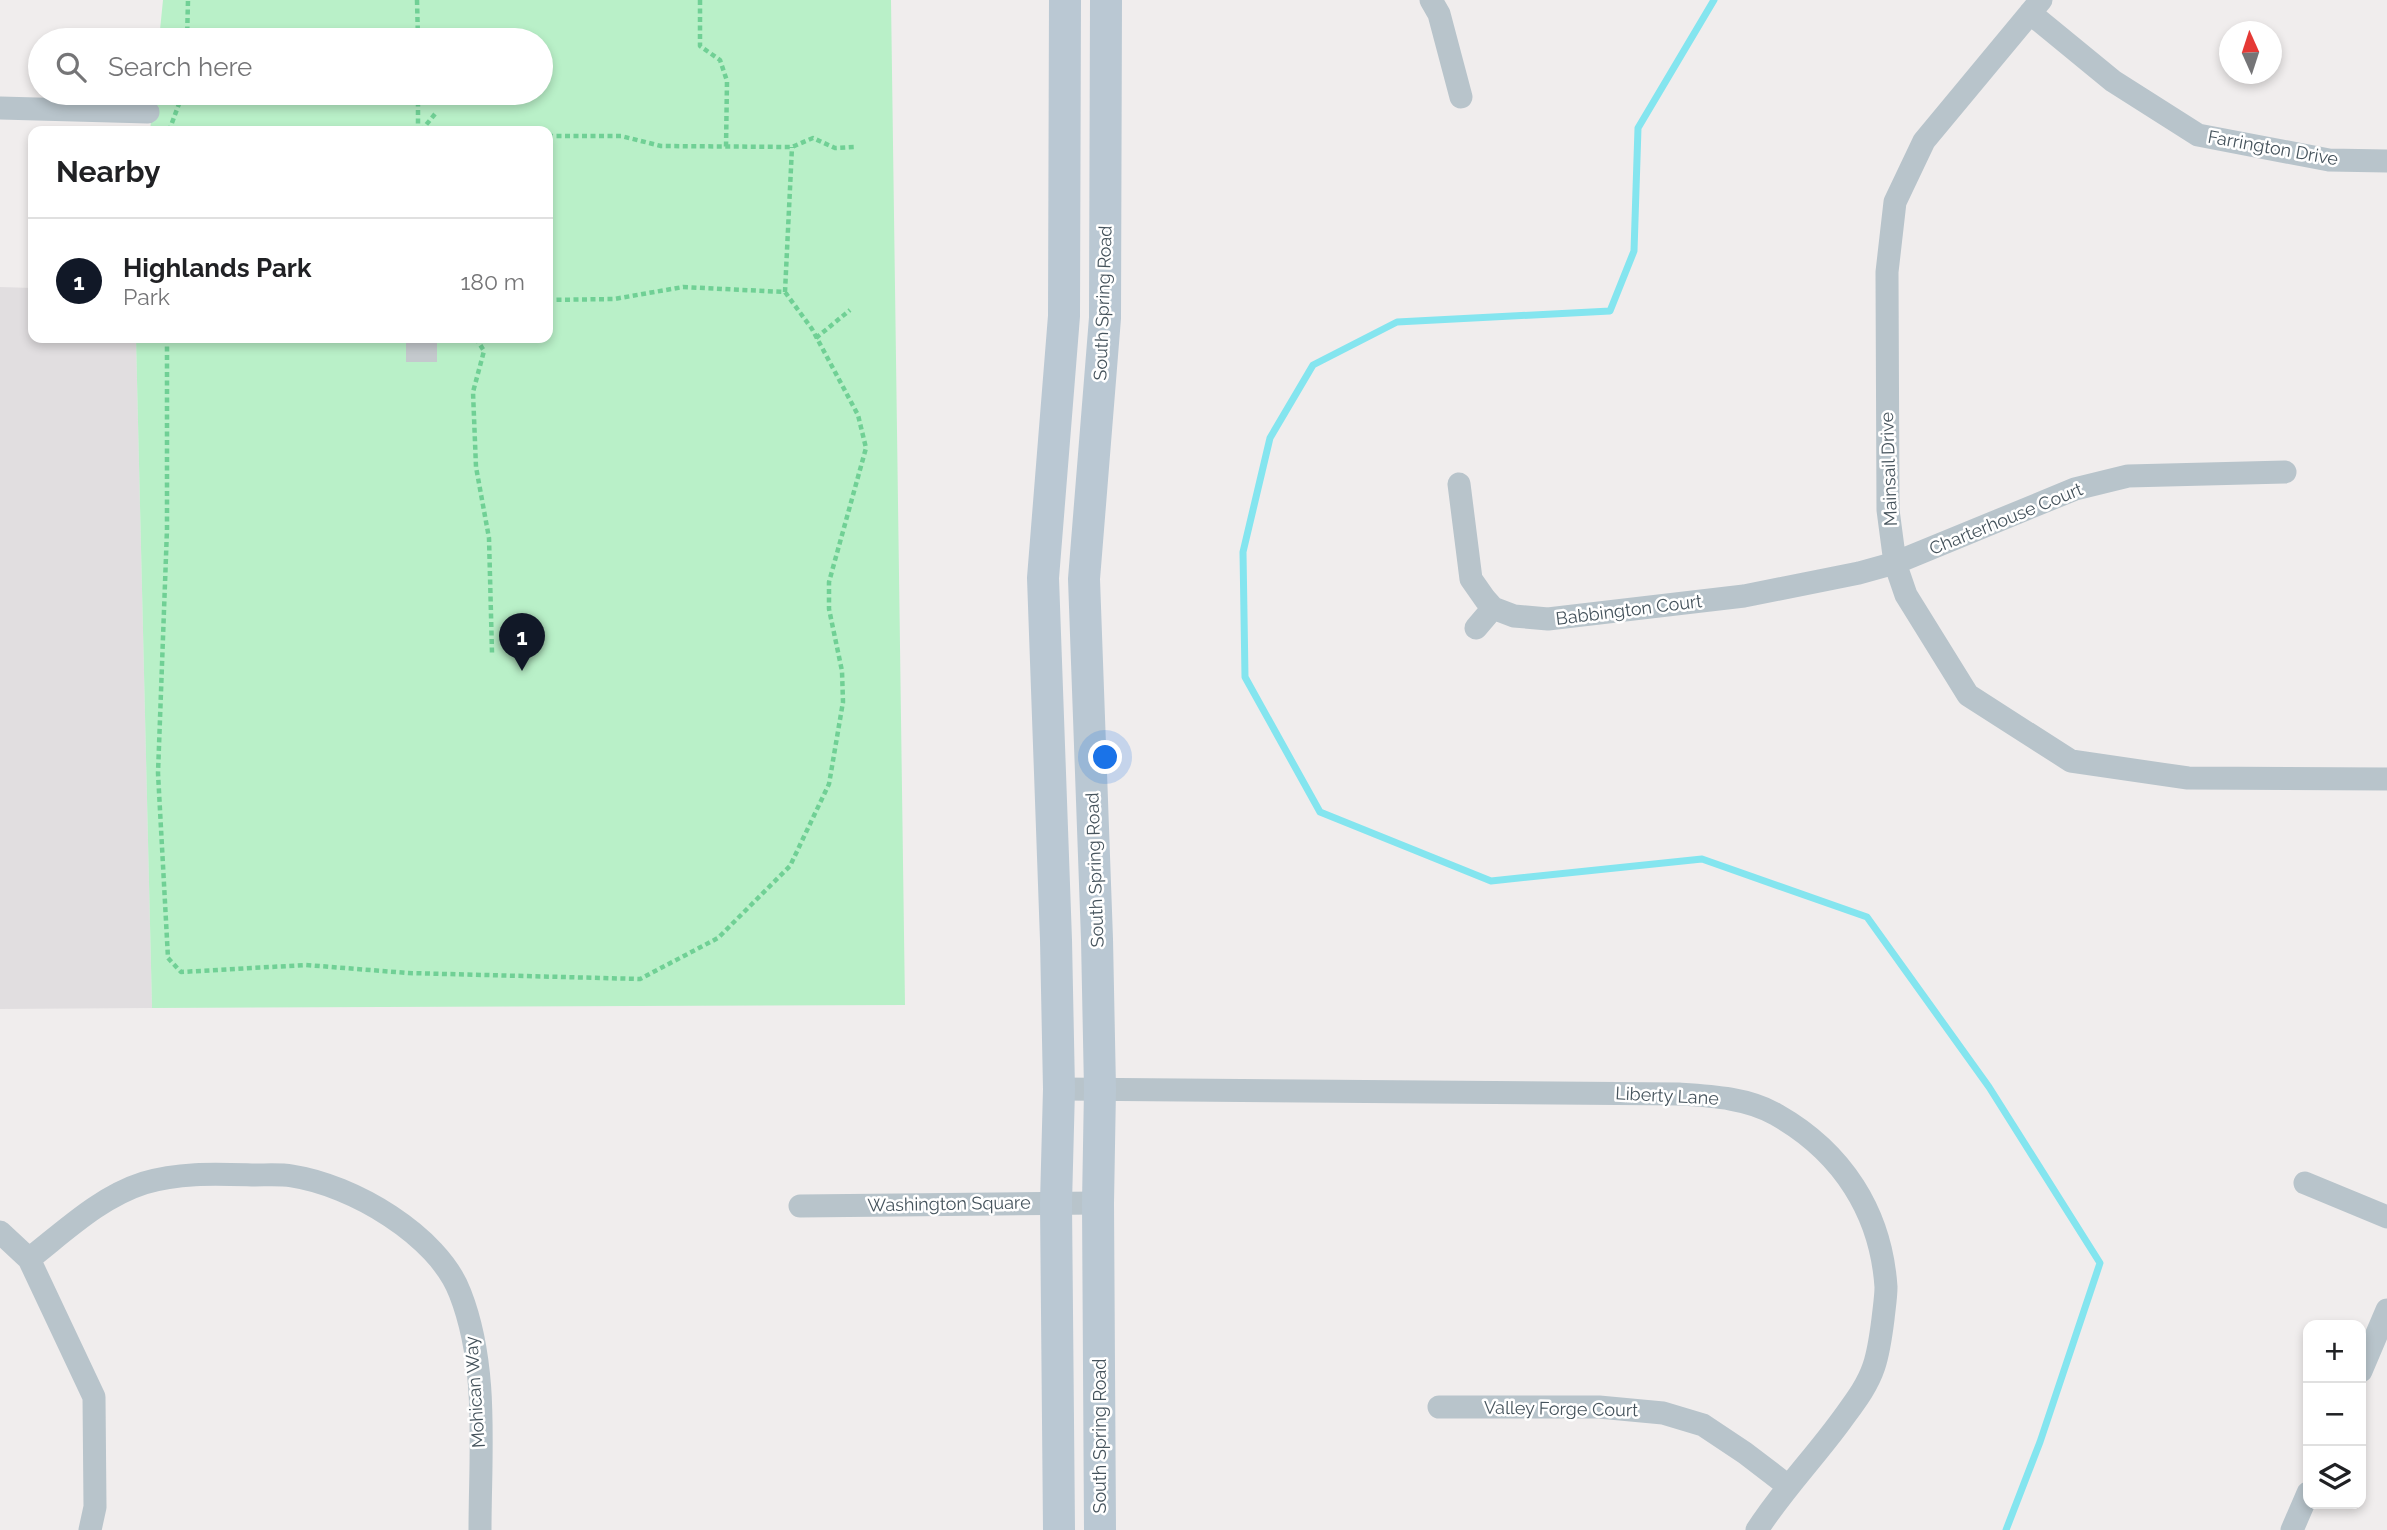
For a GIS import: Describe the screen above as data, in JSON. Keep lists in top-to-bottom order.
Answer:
{
  "streets": {
    "main road": ["South Spring Road"],
    "street": [
      "Farrington Drive",
      "Mainsail Drive",
      "Charterhouse Court",
      "Babbington Court",
      "Liberty Lane",
      "Washington Square",
      "Mohican Way",
      "Valley Forge Court"
    ]
  },
  "crossings": [
    ["Farrington Drive", "Mainsail Drive"],
    ["South Spring Road", "Liberty Lane"],
    ["South Spring Road", "Washington Square"],
    ["Mainsail Drive", "Charterhouse Court"],
    ["Mainsail Drive", "Babbington Court"],
    ["Charterhouse Court", "Babbington Court"],
    ["Liberty Lane", "Valley Forge Court"]
  ],
  "north": "top",
  "page": {
    "search": "Search here",
    "heading": "Nearby",
    "list": [
      {
        "mark": "1",
        "name": "Highlands Park",
        "note": "Park",
        "value": "180 m"
      }
    ],
    "pins": "1",
    "map_buttons": ["+", "−"]
  }
}
